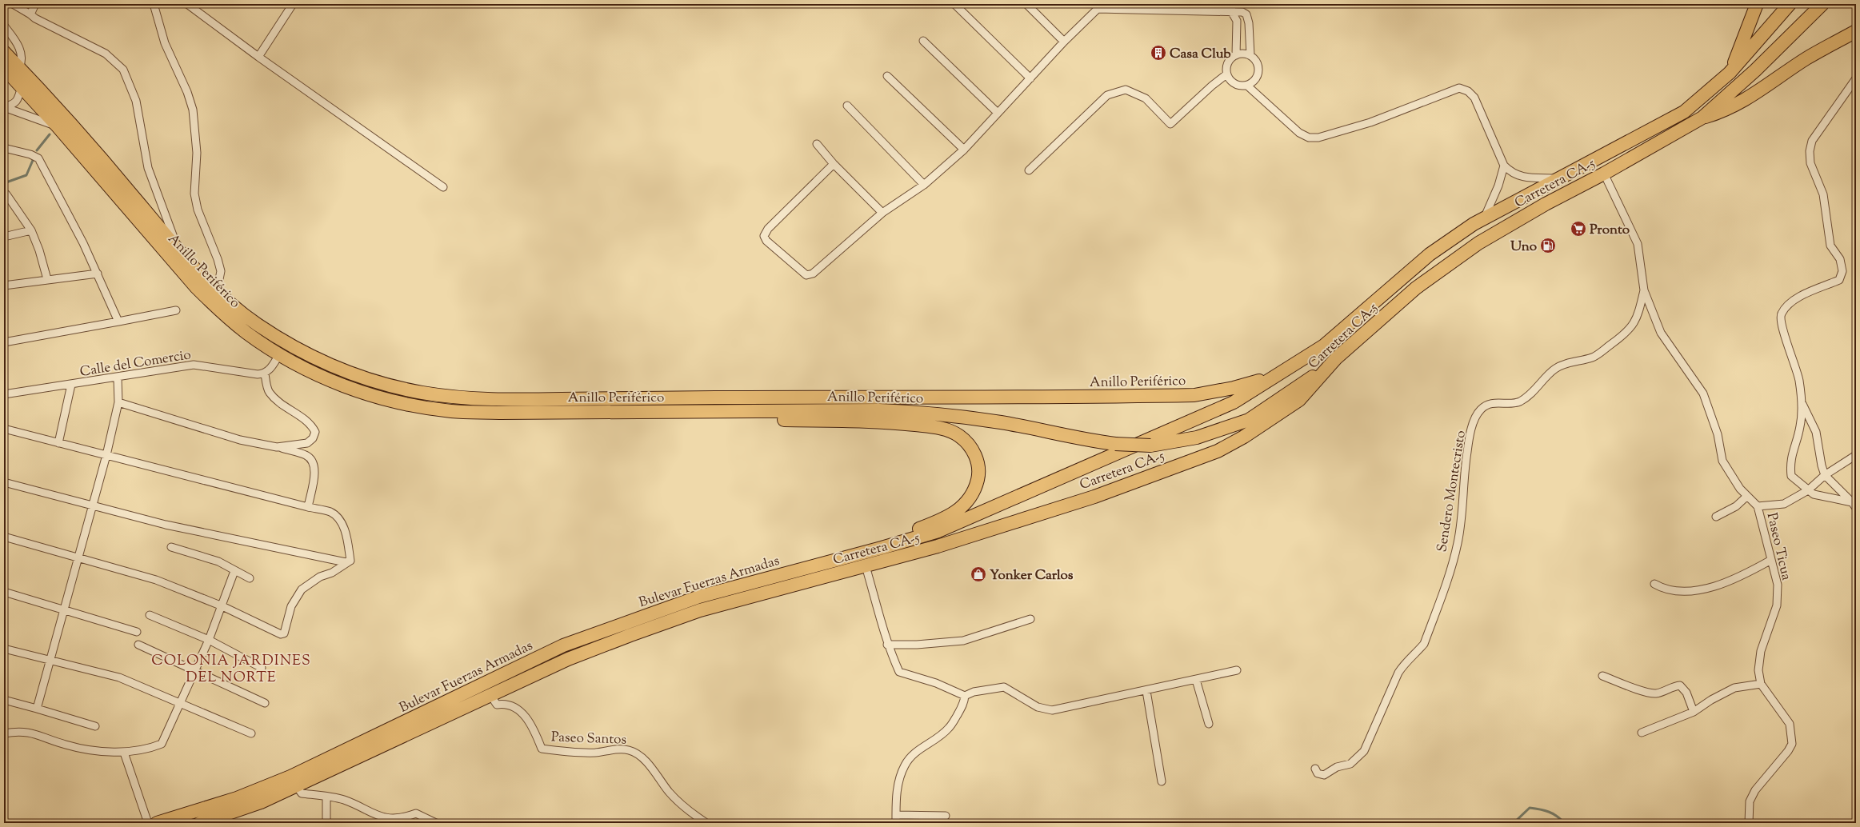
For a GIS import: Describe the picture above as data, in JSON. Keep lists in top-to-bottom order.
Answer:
{
  "streets": {
    "highway": ["Carretera CA-5", "Anillo Periférico", "Bulevar Fuerzas Armadas"],
    "street": [
      "Calle del Comercio",
      "Sendero Montecristo",
      "Paseo Ticua",
      "Paseo Santos"
    ]
  },
  "crossings": [
    ["Carretera CA-5", "Anillo Periférico"],
    ["Carretera CA-5", "Paseo Ticua"],
    ["Carretera CA-5", "Bulevar Fuerzas Armadas"],
    ["Sendero Montecristo", "Paseo Ticua"],
    ["Bulevar Fuerzas Armadas", "Paseo Santos"]
  ],
  "districts": ["COLONIA JARDINES DEL NORTE"],
  "places": {
    "building": ["Casa Club"],
    "supermarket": ["Pronto"],
    "fuel station": ["Uno"],
    "shop": ["Yonker Carlos"]
  }
}
